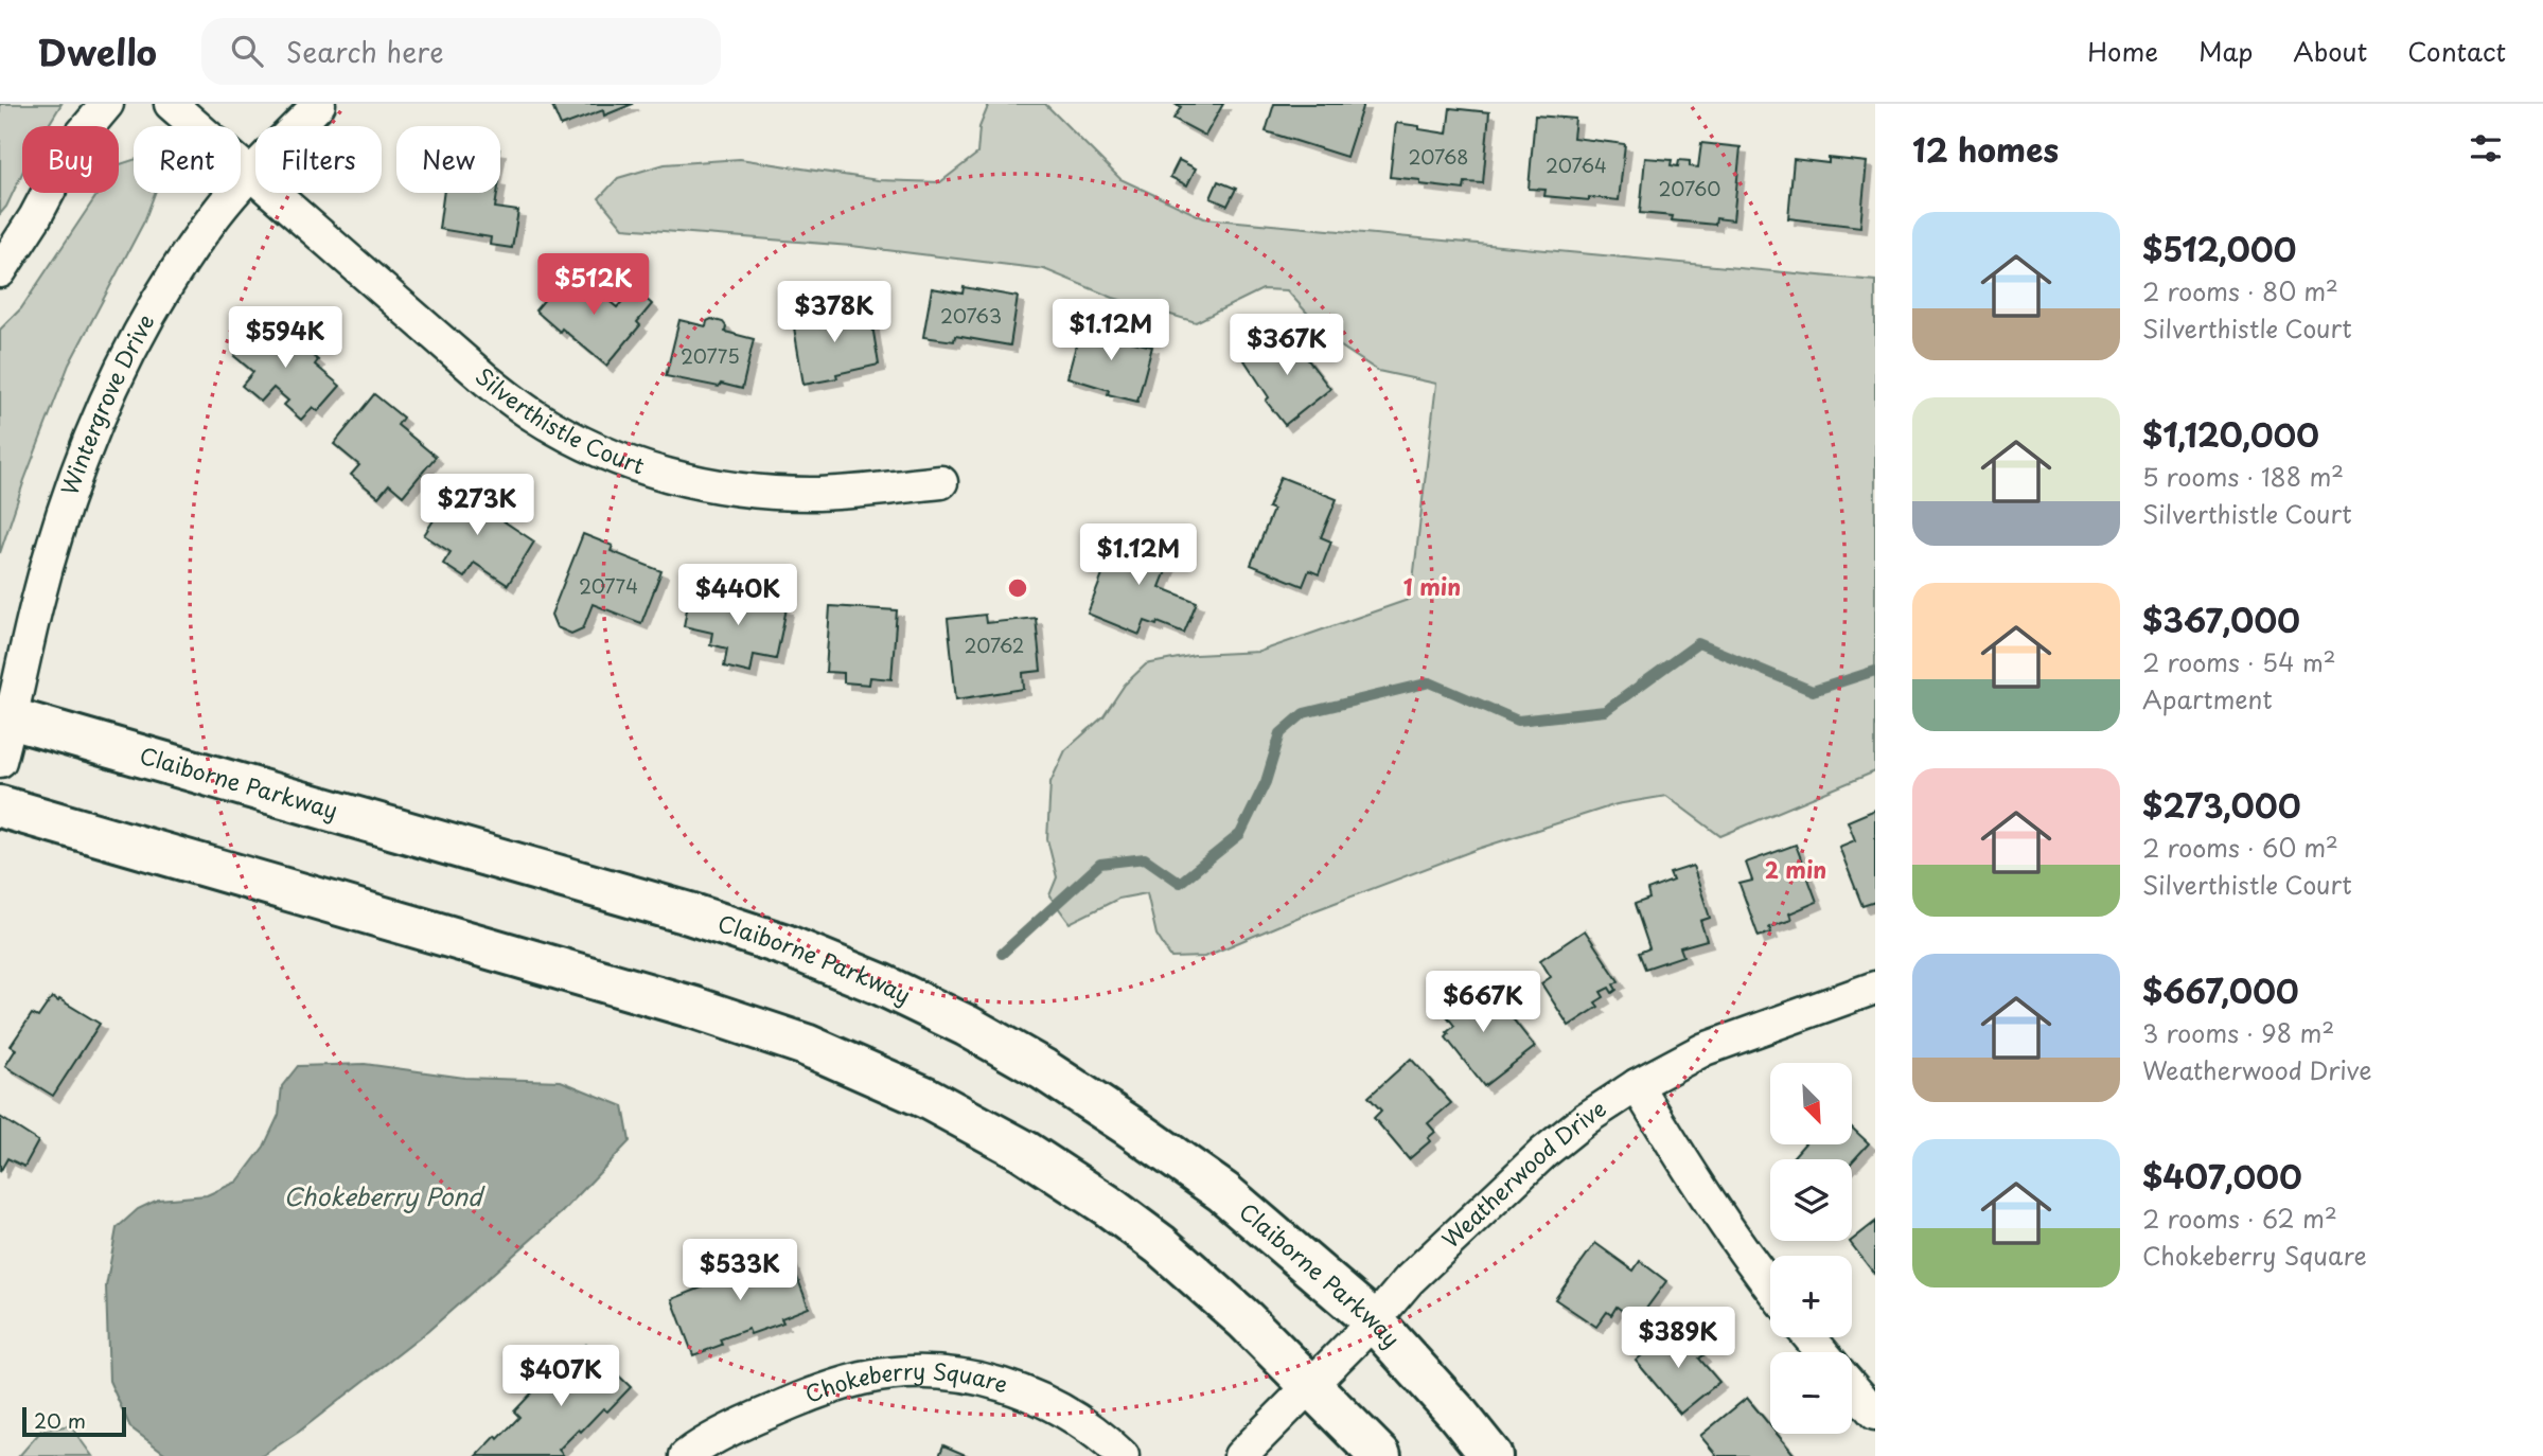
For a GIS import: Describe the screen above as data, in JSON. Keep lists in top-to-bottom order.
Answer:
{
  "streets": {
    "main road": ["Claiborne Parkway"],
    "street": [
      "Wintergrove Drive",
      "Silverthistle Court",
      "Weatherwood Drive",
      "Chokeberry Square"
    ]
  },
  "crossings": [
    ["Wintergrove Drive", "Silverthistle Court"],
    ["Wintergrove Drive", "Claiborne Parkway"],
    ["Claiborne Parkway", "Weatherwood Drive"]
  ],
  "water": ["Chokeberry Pond"],
  "house_numbers": [
    "20768",
    "20764",
    "20760",
    "20763",
    "20775",
    "20774",
    "20762"
  ],
  "scale_bar": "20 m",
  "north": "bottom right",
  "page": {
    "header": "Dwello",
    "search": "Search here",
    "nav": [
      "Home",
      "Map",
      "About",
      "Contact"
    ],
    "heading": "12 homes",
    "chip": [
      "Buy",
      "Rent",
      "Filters",
      "New"
    ],
    "list": [
      {
        "name": "$512,000",
        "note": "2 rooms · 80 m² · Silverthistle Court"
      },
      {
        "name": "$1,120,000",
        "note": "5 rooms · 188 m² · Silverthistle Court"
      },
      {
        "name": "$367,000",
        "note": "2 rooms · 54 m² · Apartment"
      },
      {
        "name": "$273,000",
        "note": "2 rooms · 60 m² · Silverthistle Court"
      },
      {
        "name": "$667,000",
        "note": "3 rooms · 98 m² · Weatherwood Drive"
      },
      {
        "name": "$407,000",
        "note": "2 rooms · 62 m² · Chokeberry Square"
      }
    ],
    "price": [
      "$512K",
      "$378K",
      "$1.12M",
      "$594K",
      "$367K",
      "$273K",
      "$1.12M",
      "$440K",
      "$667K",
      "$533K",
      "$389K",
      "$407K"
    ],
    "map_buttons": ["+", "−"],
    "scale": "20 m"
  },
  "rings": ["1 min", "2 min"]
}
